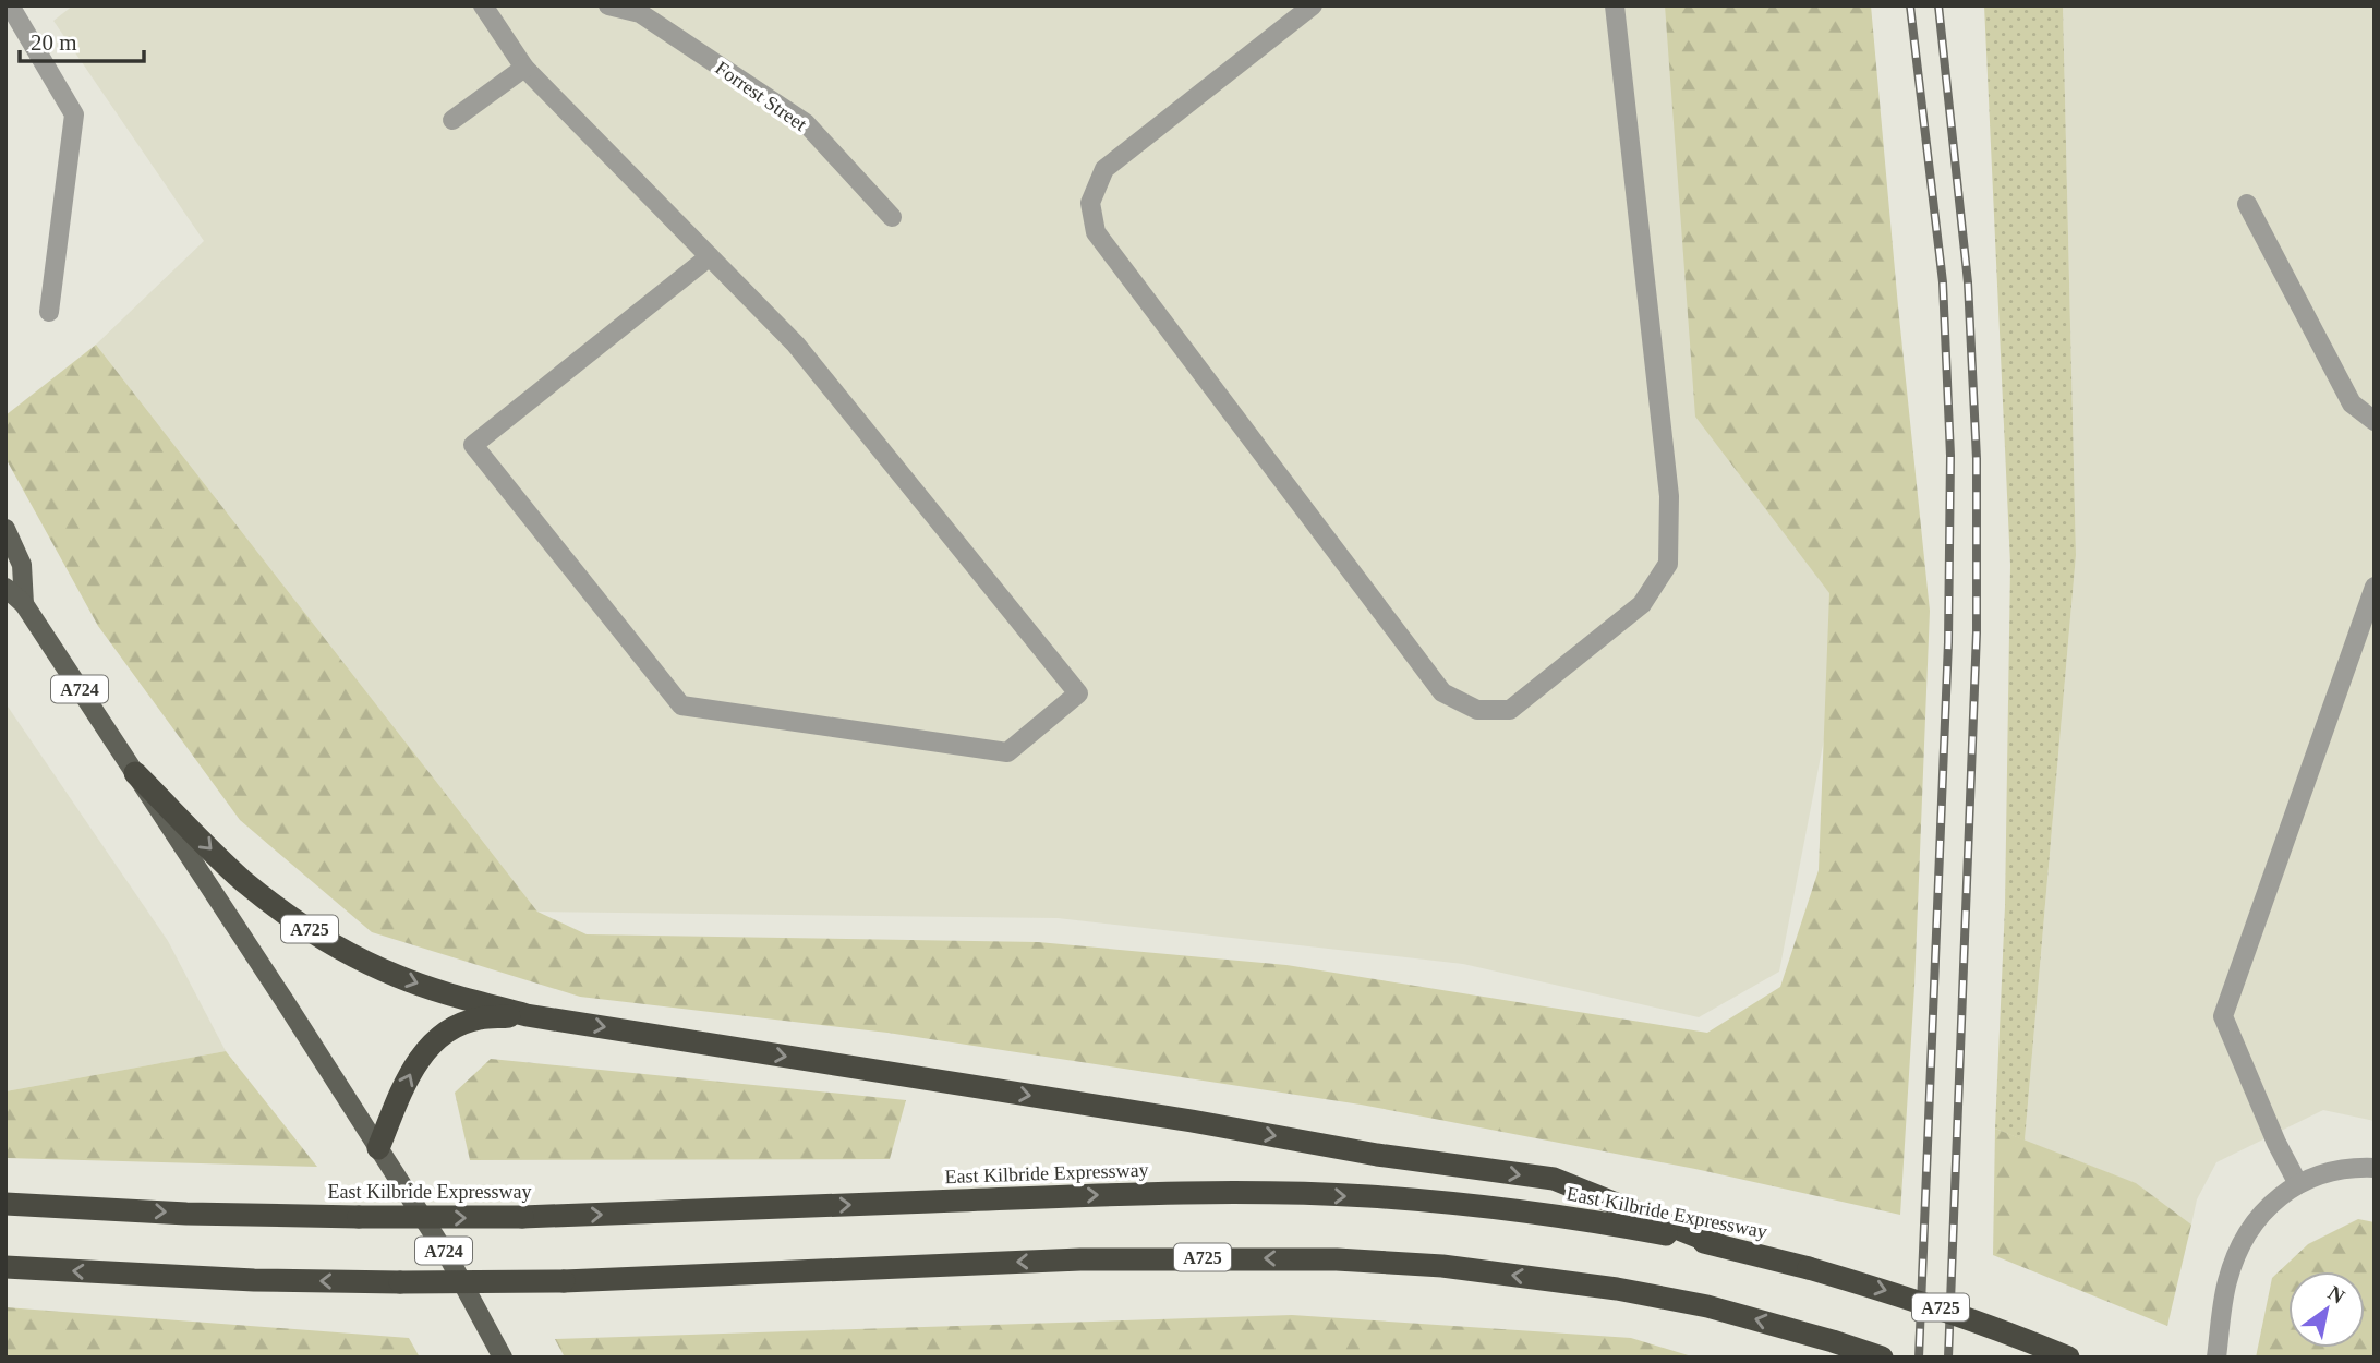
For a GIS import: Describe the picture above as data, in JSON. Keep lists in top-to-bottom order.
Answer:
{
  "streets": {
    "highway": ["A725", "East Kilbride Expressway"],
    "main road": ["A724"],
    "street": ["Forrest Street"]
  },
  "crossings": [
    ["A724", "A725"],
    ["A725", "East Kilbride Expressway"]
  ],
  "scale_bar": "20 m",
  "north": "top right"
}
